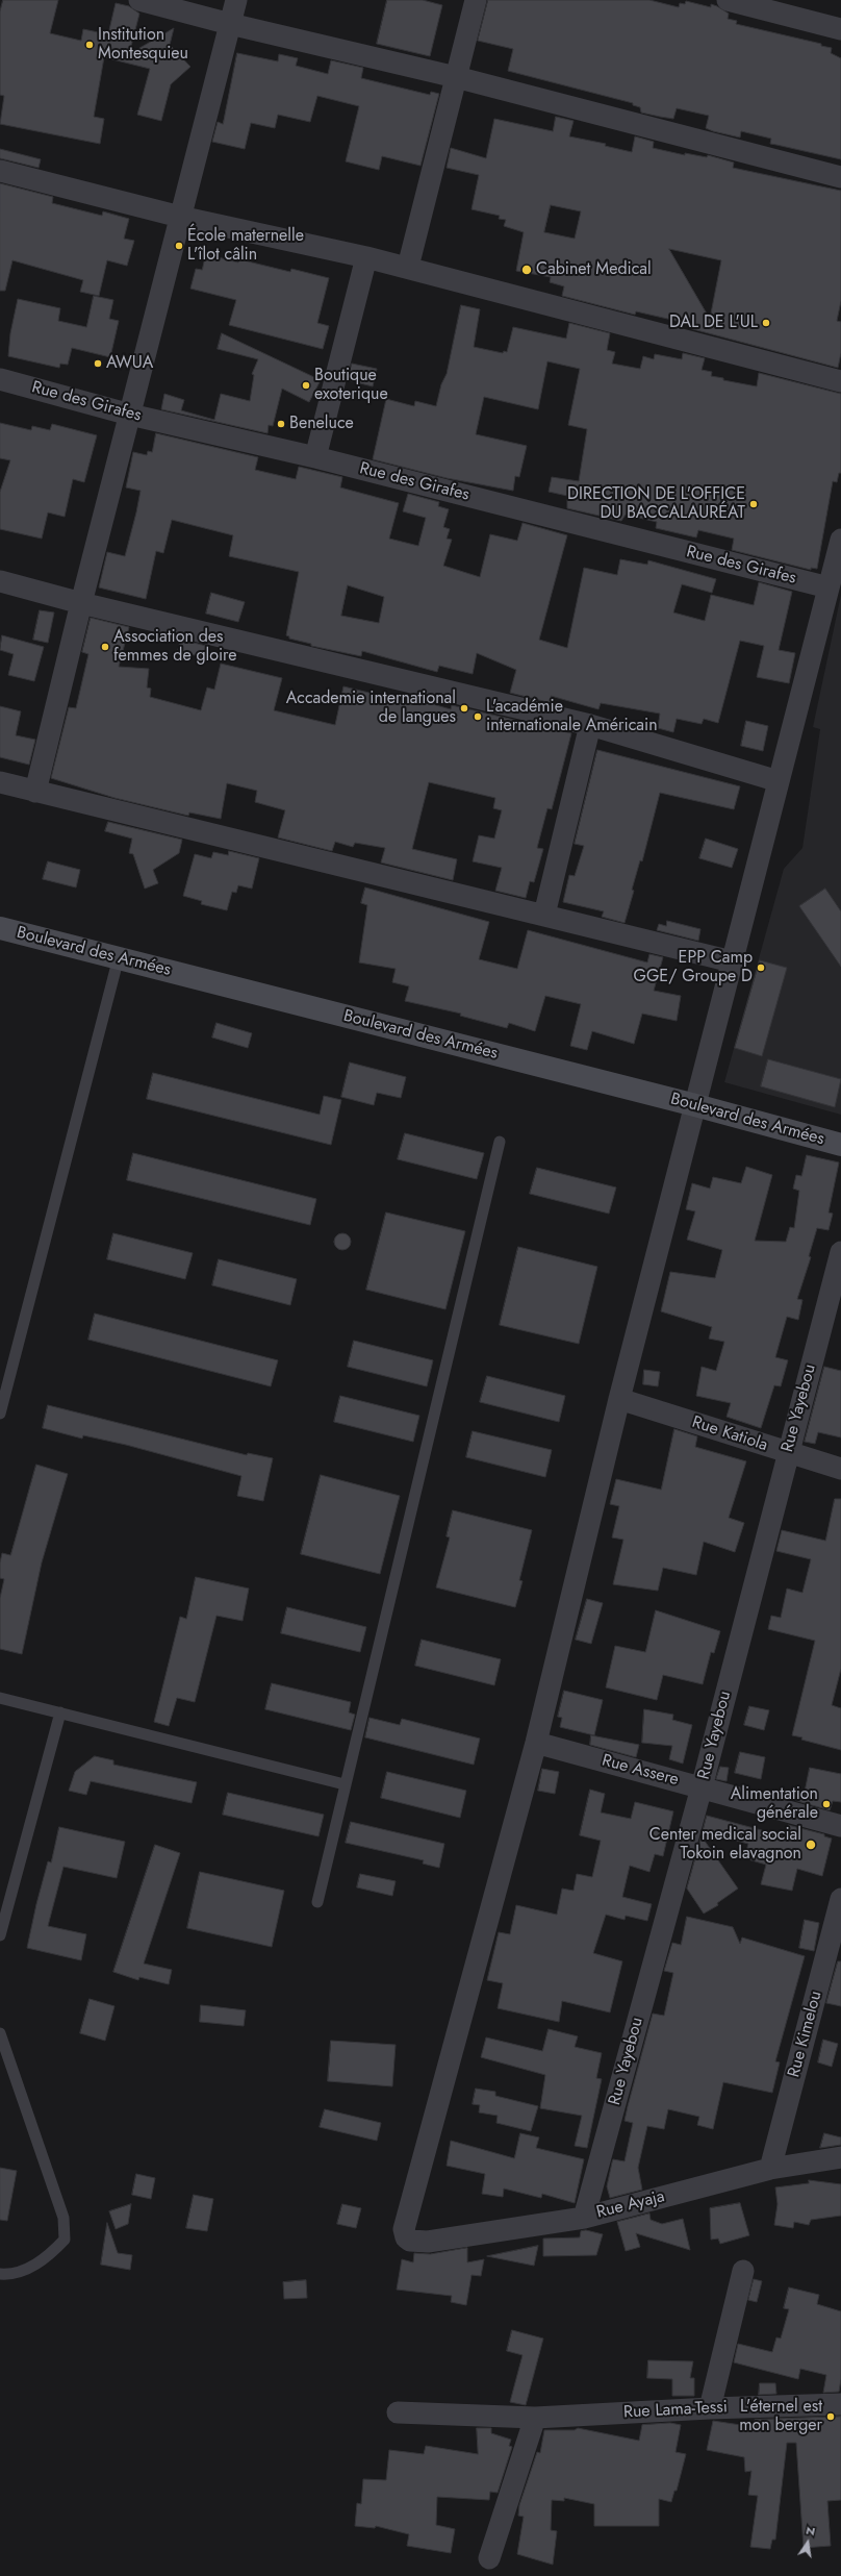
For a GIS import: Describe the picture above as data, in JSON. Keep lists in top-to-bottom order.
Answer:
{
  "streets": {
    "street": [
      "Rue des Girafes",
      "Boulevard des Armées",
      "Rue Yayebou",
      "Rue Katiola",
      "Rue Assere",
      "Rue Kimelou",
      "Rue Ayaja",
      "Rue Lama-Tessi"
    ]
  },
  "crossings": [
    ["Rue Yayebou", "Rue Katiola"],
    ["Rue Yayebou", "Rue Assere"],
    ["Rue Yayebou", "Rue Ayaja"],
    ["Rue Assere", "Rue Ayaja"],
    ["Rue Kimelou", "Rue Ayaja"]
  ],
  "places": [
    "Institution Montesquieu",
    "École maternelle L'îlot câlin",
    "Cabinet Medical",
    "DAL DE L'UL",
    "AWUA",
    "Boutique exoterique",
    "Beneluce",
    "DIRECTION DE L'OFFICE DU BACCALAURÉAT",
    "Association des femmes de gloire",
    "Accademie international de langues",
    "L'académie internationale Américain",
    "EPP Camp GGE/ Groupe D",
    "Alimentation générale",
    "Center medical social Tokoin elavagnon",
    "L'éternel est mon berger"
  ],
  "north": "top"
}
